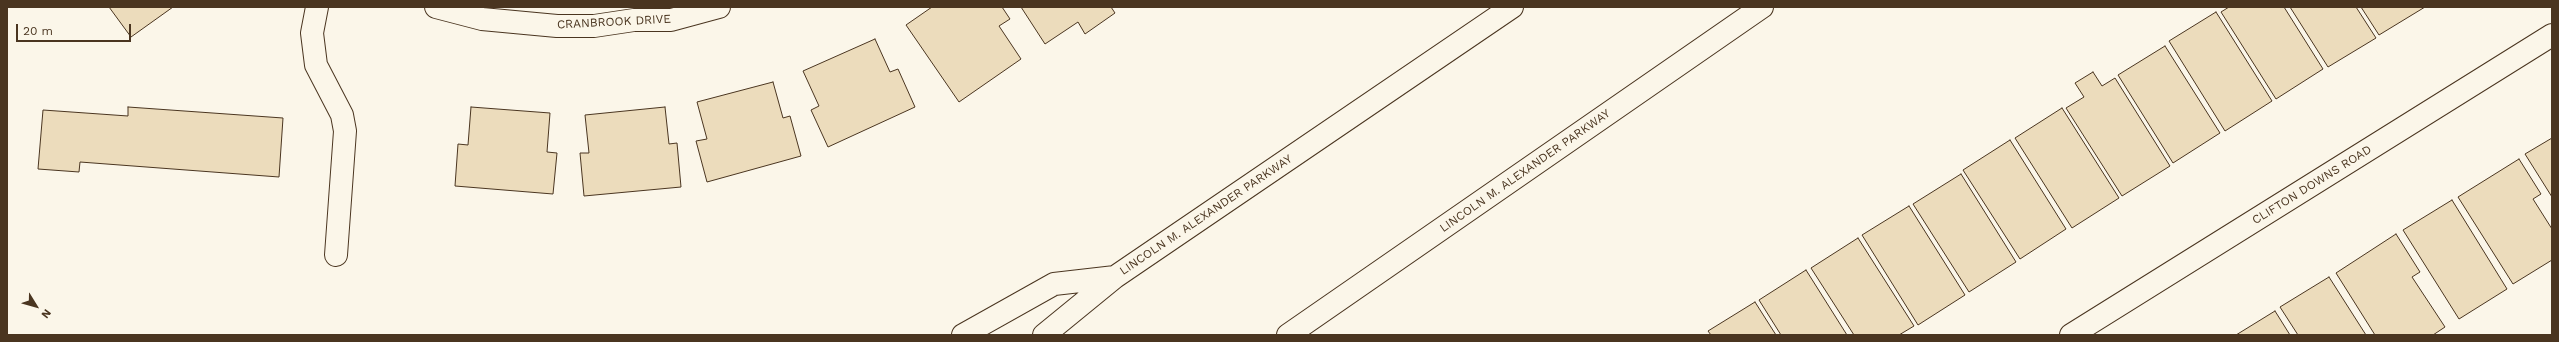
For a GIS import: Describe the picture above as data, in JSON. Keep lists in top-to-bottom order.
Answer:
{
  "streets": {
    "main road": ["CRANBROOK DRIVE", "LINCOLN M. ALEXANDER PARKWAY", "CLIFTON DOWNS ROAD"]
  },
  "scale_bar": "20 m",
  "north": "bottom right"
}
